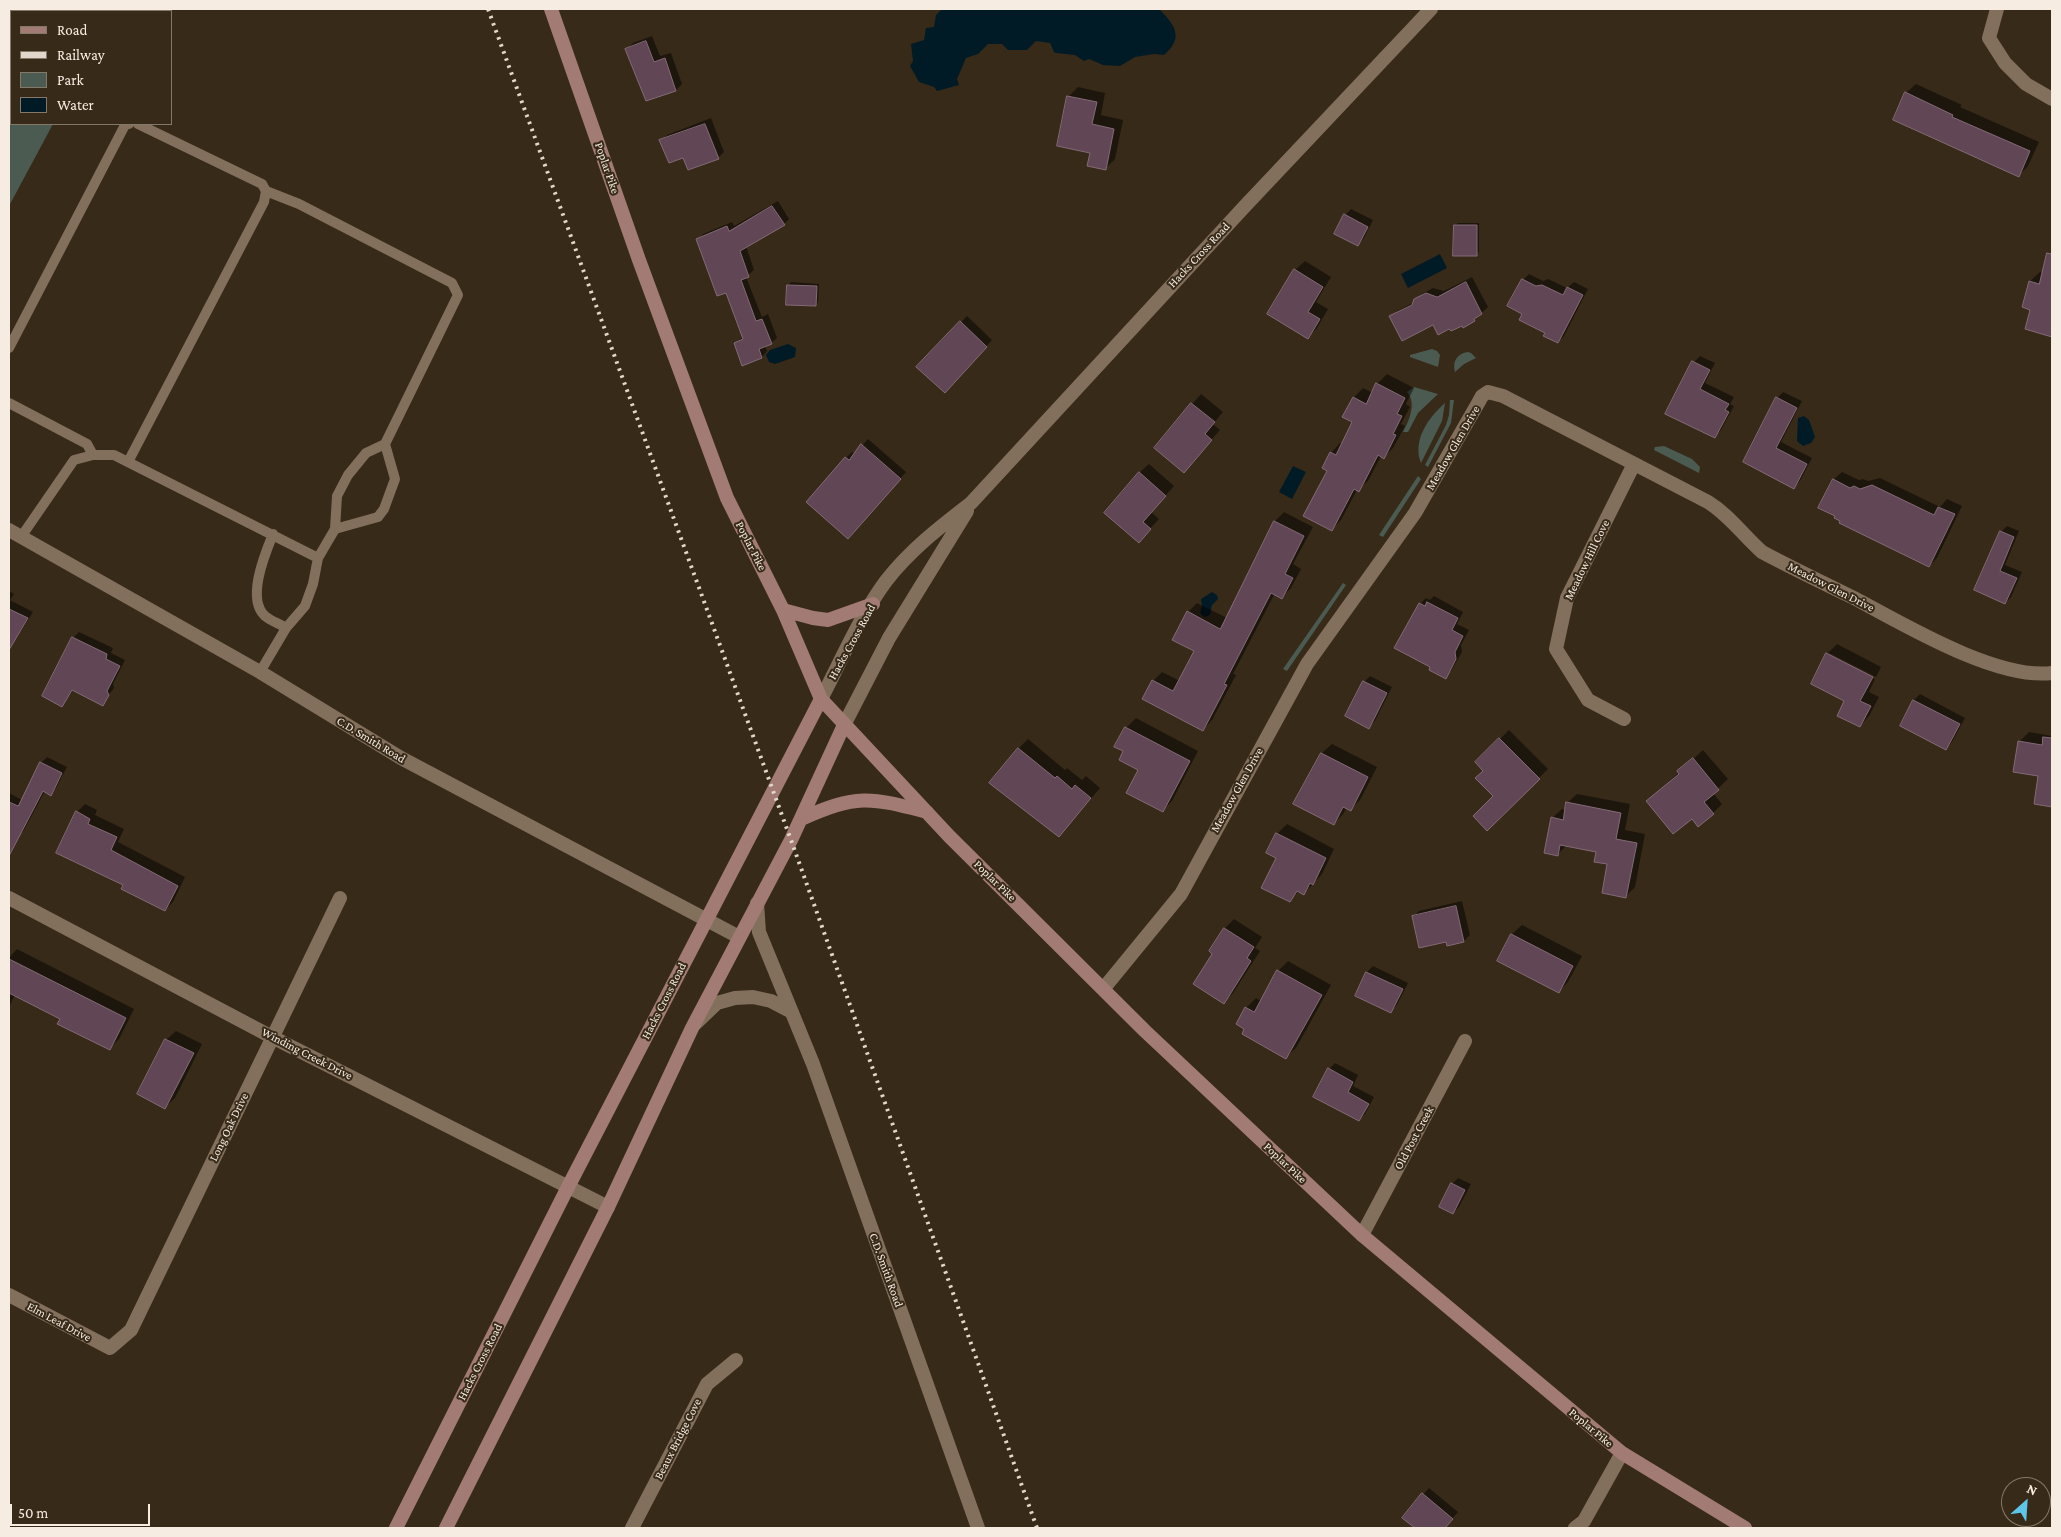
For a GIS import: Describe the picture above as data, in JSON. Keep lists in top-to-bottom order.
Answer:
{
  "streets": {
    "main road": ["Poplar Pike", "Hacks Cross Road"],
    "street": [
      "Meadow Glen Drive",
      "Meadow Hill Cove",
      "C.D. Smith Road",
      "Winding Creek Drive",
      "Long Oak Drive",
      "Old Post Creek",
      "Elm Leaf Drive",
      "Beaux Bridge Cove"
    ]
  },
  "crossings": [
    ["Poplar Pike", "Hacks Cross Road"],
    ["Poplar Pike", "Meadow Glen Drive"],
    ["Poplar Pike", "Old Post Creek"],
    ["Hacks Cross Road", "C.D. Smith Road"],
    ["Hacks Cross Road", "Winding Creek Drive"],
    ["Meadow Glen Drive", "Meadow Hill Cove"],
    ["Winding Creek Drive", "Long Oak Drive"],
    ["Long Oak Drive", "Elm Leaf Drive"]
  ],
  "legend": [
    "Road",
    "Railway",
    "Park",
    "Water"
  ],
  "scale_bar": "50 m",
  "north": "top right"
}
